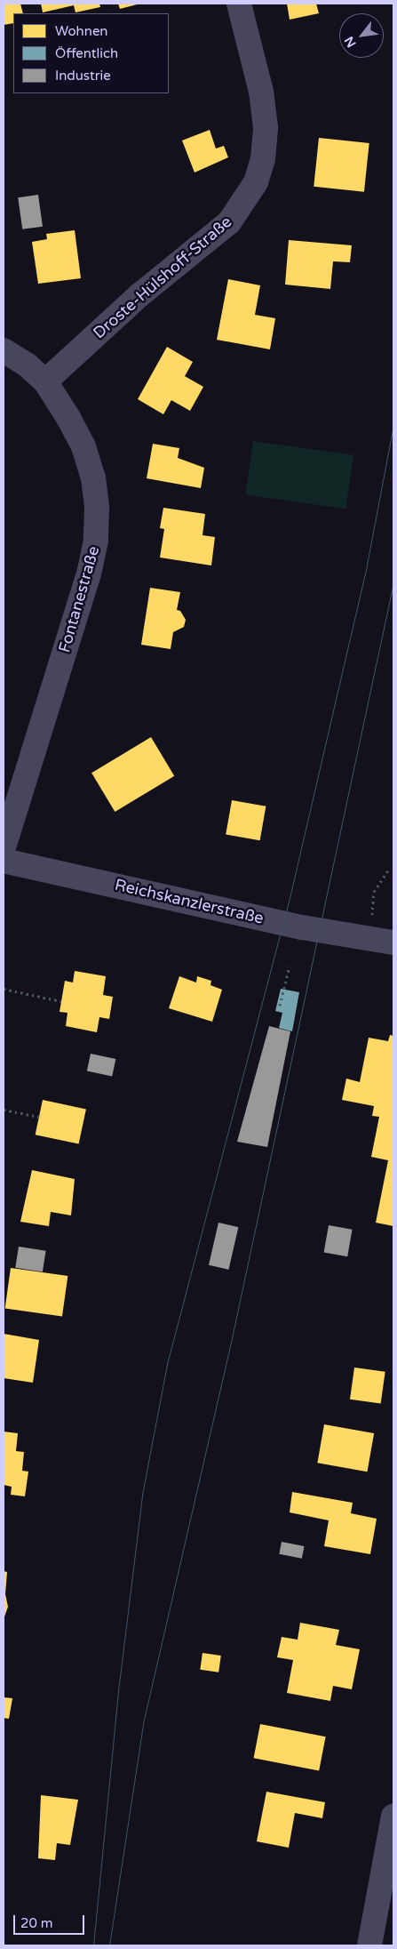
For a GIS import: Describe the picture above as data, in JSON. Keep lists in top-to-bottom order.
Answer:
{
  "streets": {
    "street": ["Droste-Hülshoff-Straße", "Fontanestraße", "Reichskanzlerstraße"]
  },
  "crossings": [
    ["Droste-Hülshoff-Straße", "Fontanestraße"]
  ],
  "legend": ["Wohnen", "Öffentlich", "Industrie"],
  "scale_bar": "20 m",
  "north": "bottom left"
}
